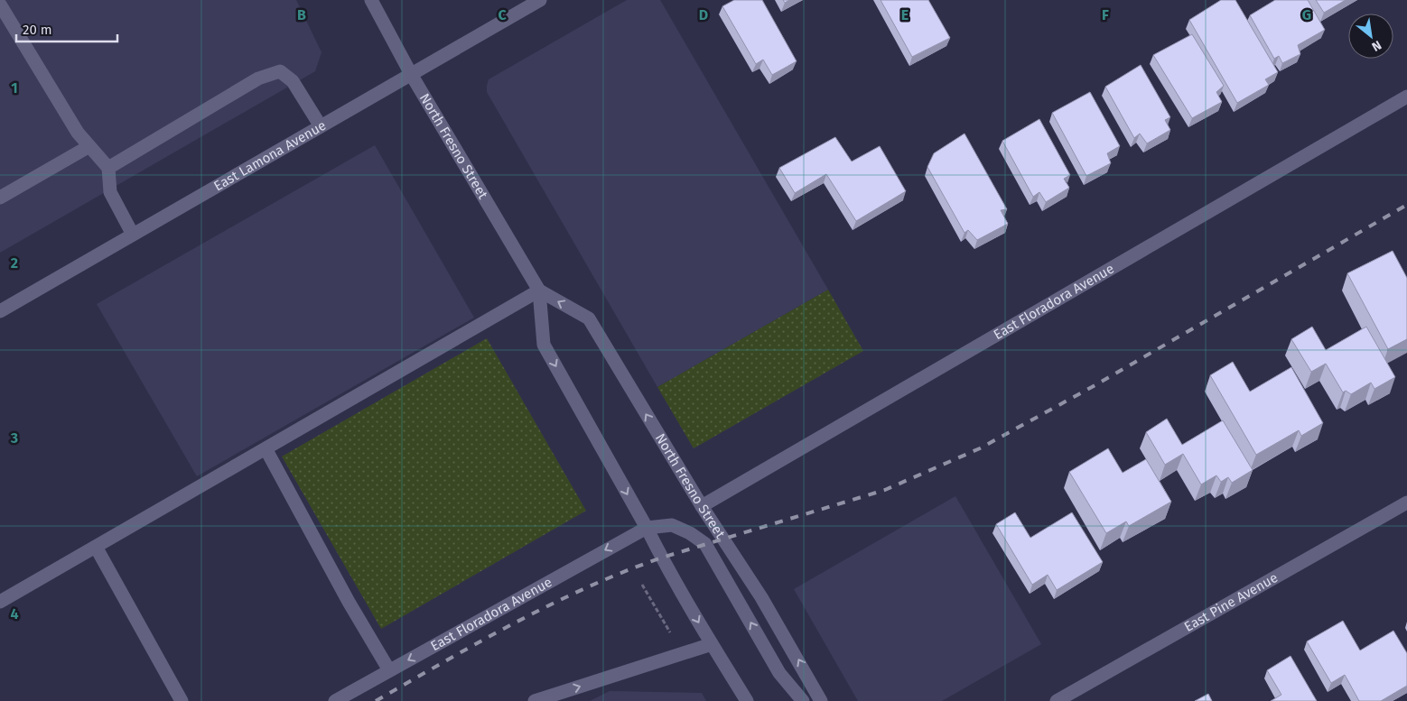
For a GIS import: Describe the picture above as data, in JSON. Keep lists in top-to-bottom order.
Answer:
{
  "streets": {
    "street": [
      "North Fresno Street",
      "East Lamona Avenue",
      "East Floradora Avenue",
      "East Pine Avenue"
    ]
  },
  "crossings": [
    ["North Fresno Street", "East Lamona Avenue"],
    ["North Fresno Street", "East Floradora Avenue"]
  ],
  "scale_bar": "20 m",
  "north": "bottom right",
  "grid": {
    "columns": [
      "B",
      "C",
      "D",
      "E",
      "F",
      "G"
    ],
    "rows": [
      "1",
      "2",
      "3",
      "4"
    ]
  }
}
